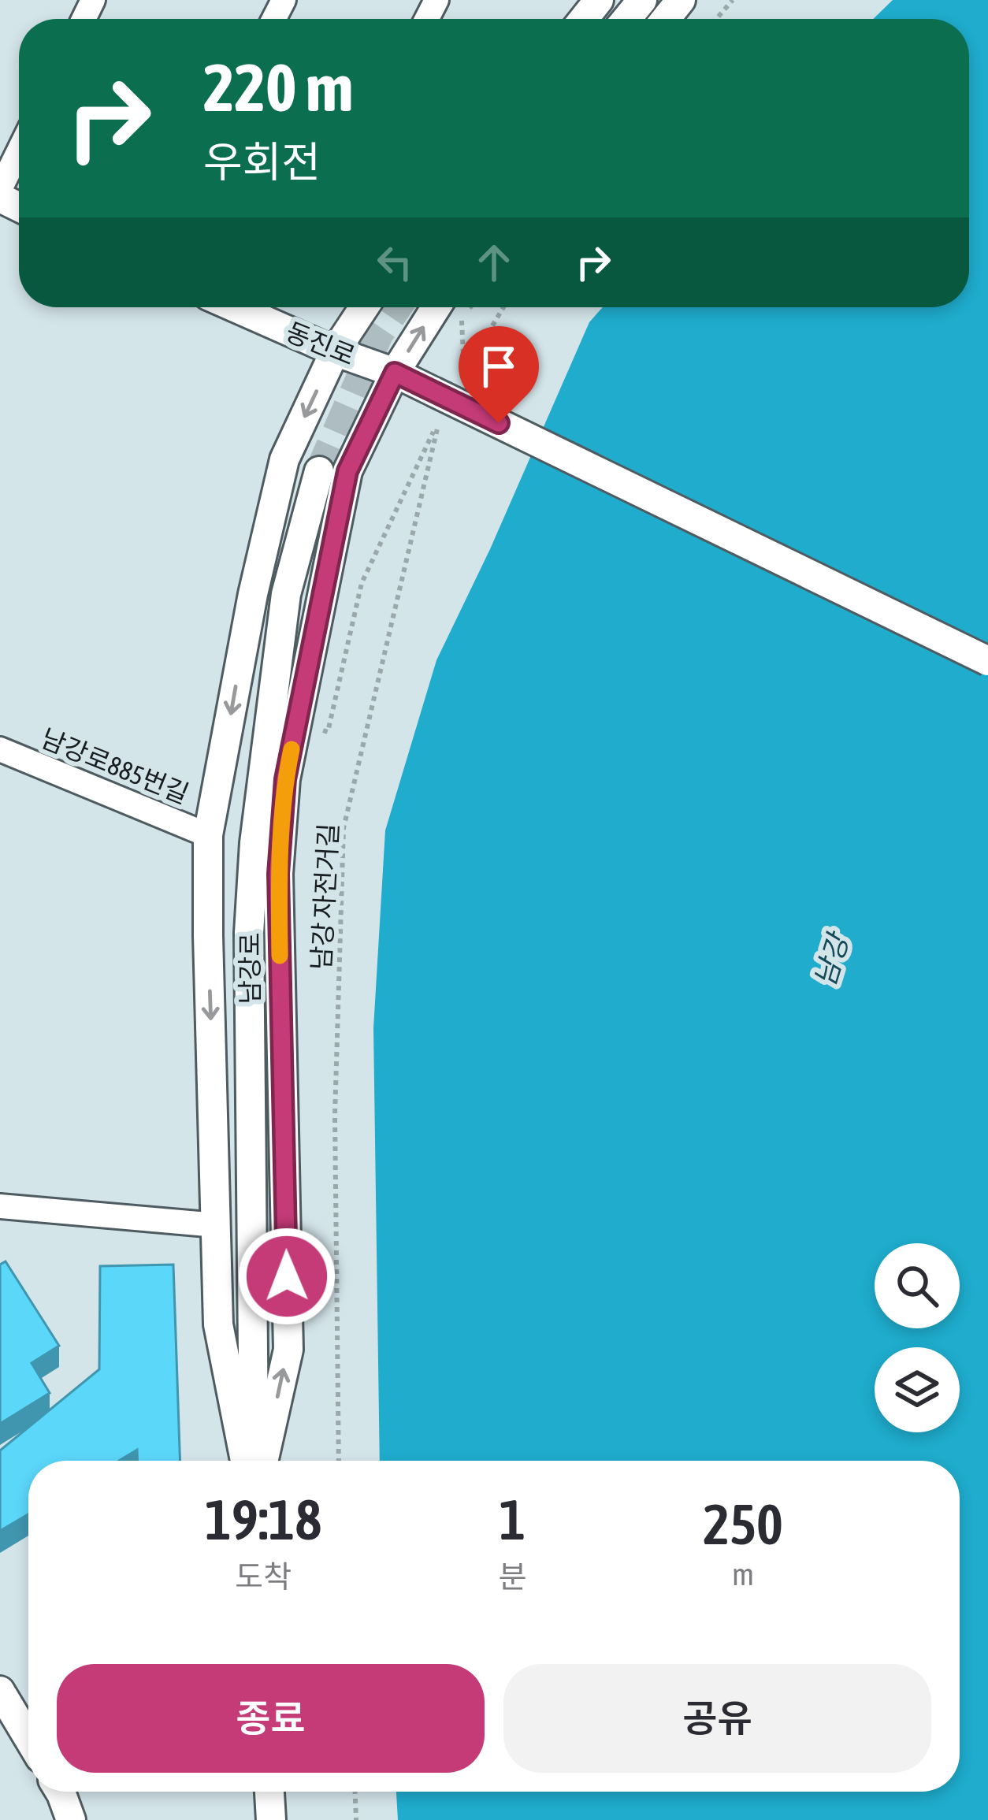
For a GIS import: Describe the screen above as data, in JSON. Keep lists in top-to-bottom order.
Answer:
{
  "streets": {
    "street": ["동진로", "남강로885번길", "남강로"],
    "path": ["남강 자전거길"]
  },
  "water": ["남강"],
  "page": {
    "turn": ["220 m", "우회전"],
    "eta": [
      "19:18",
      "도착",
      "1",
      "분",
      "250",
      "m"
    ],
    "buttons": ["종료", "공유"]
  }
}
